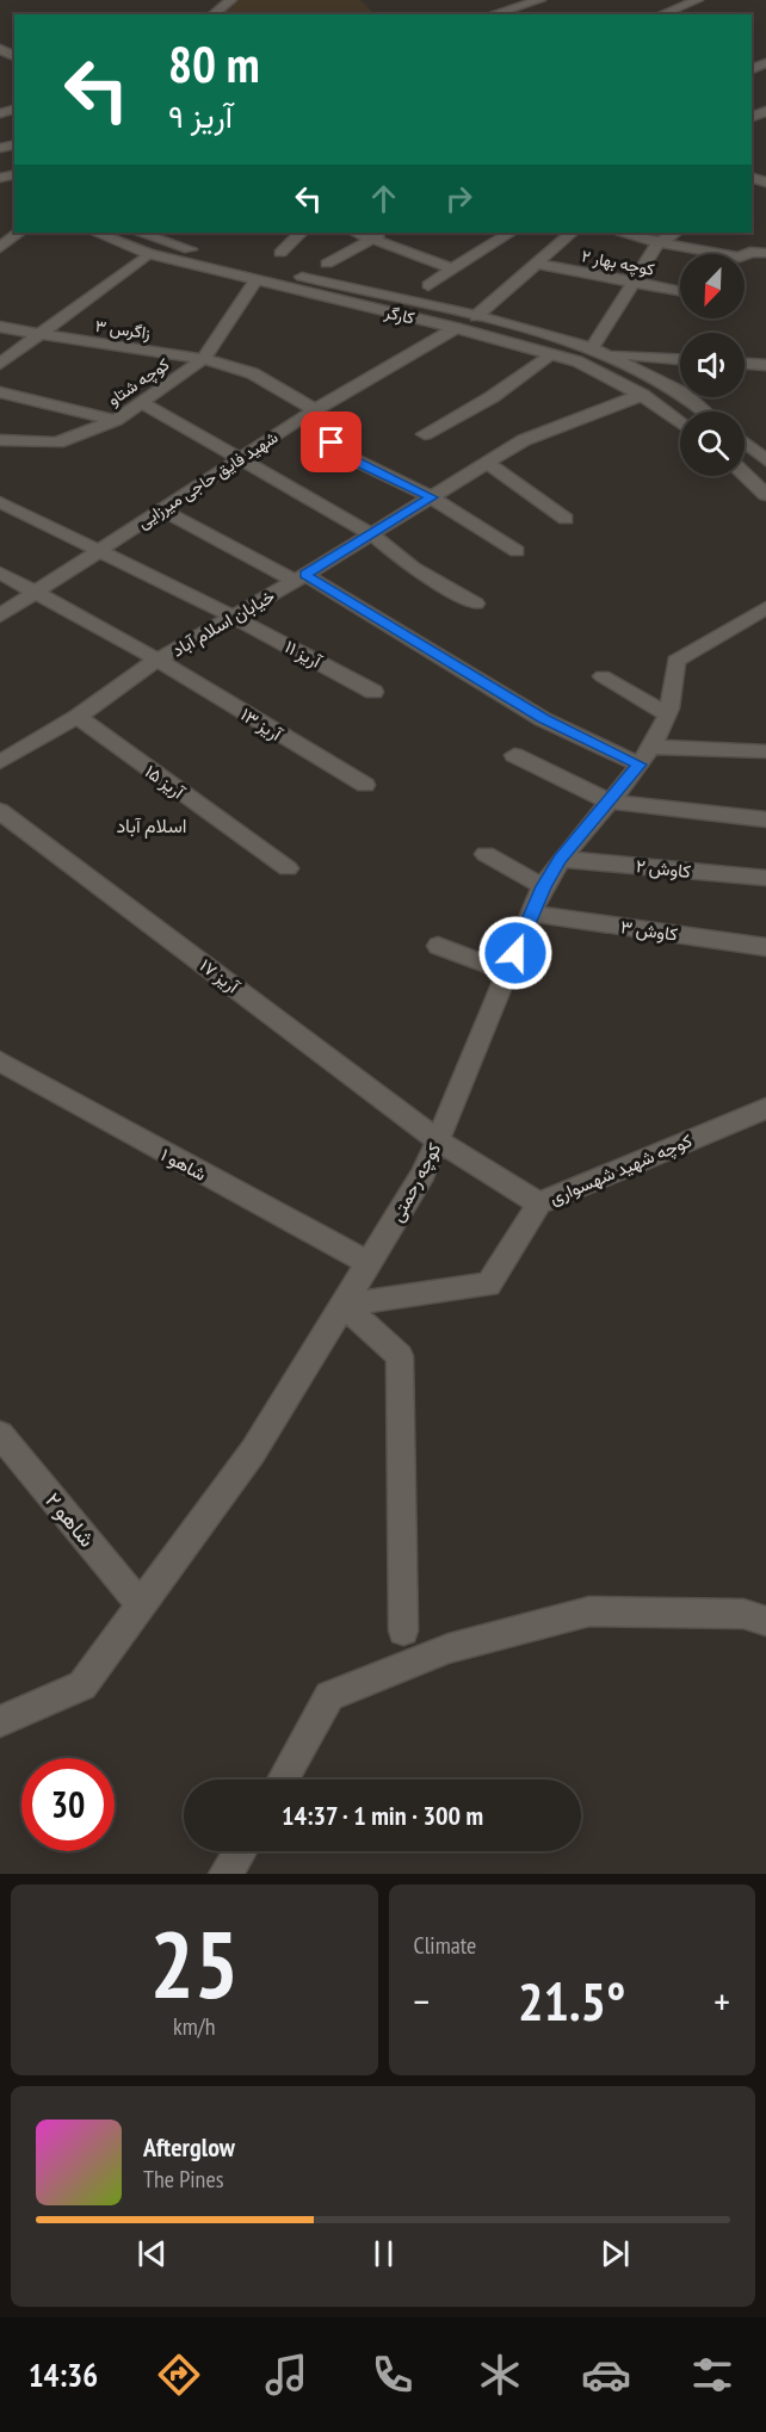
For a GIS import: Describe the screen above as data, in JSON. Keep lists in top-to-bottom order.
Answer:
{
  "streets": {
    "street": [
      "کوچه بهار ۲",
      "کارگر",
      "زاگرس ۳",
      "کوچه شتاو",
      "شهید فایق حاجی میرزایی",
      "خیابان اسلام آباد",
      "آریز ۱۱",
      "آریز ۱۳",
      "آریز ۱۵",
      "کاوش ۲",
      "کاوش ۳",
      "آریز ۱۷",
      "شاهو ۱",
      "کوچه شهید شهسواری",
      "کوچه رحمتی",
      "شاهو ۲"
    ]
  },
  "crossings": [
    ["کوچه بهار ۲", "شهید فایق حاجی میرزایی"],
    ["کارگر", "کوچه شتاو"],
    ["کارگر", "شهید فایق حاجی میرزایی"],
    ["کارگر", "خیابان اسلام آباد"],
    ["زاگرس ۳", "کوچه شتاو"],
    ["زاگرس ۳", "شهید فایق حاجی میرزایی"],
    ["زاگرس ۳", "خیابان اسلام آباد"],
    ["شهید فایق حاجی میرزایی", "آریز ۱۱"],
    ["شهید فایق حاجی میرزایی", "آریز ۱۳"],
    ["خیابان اسلام آباد", "آریز ۱۱"],
    ["خیابان اسلام آباد", "آریز ۱۳"],
    ["خیابان اسلام آباد", "آریز ۱۵"],
    ["کاوش ۲", "کوچه رحمتی"],
    ["کاوش ۳", "کوچه رحمتی"],
    ["آریز ۱۷", "کوچه شهید شهسواری"],
    ["آریز ۱۷", "کوچه رحمتی"],
    ["شاهو ۱", "کوچه رحمتی"],
    ["کوچه شهید شهسواری", "کوچه رحمتی"],
    ["کوچه رحمتی", "شاهو ۲"]
  ],
  "districts": ["اسلام آباد"],
  "north": "bottom left",
  "page": {
    "turn": ["80 m", "آریز ۹"],
    "limit": "30",
    "trip": "14:37 · 1 min · 300 m",
    "tile": [
      ["25", "km/h"],
      "Climate"
    ],
    "heat": ["−", "21.5°", "+"],
    "song": ["Afterglow", "The Pines"],
    "tabs": "14:36"
  }
}
